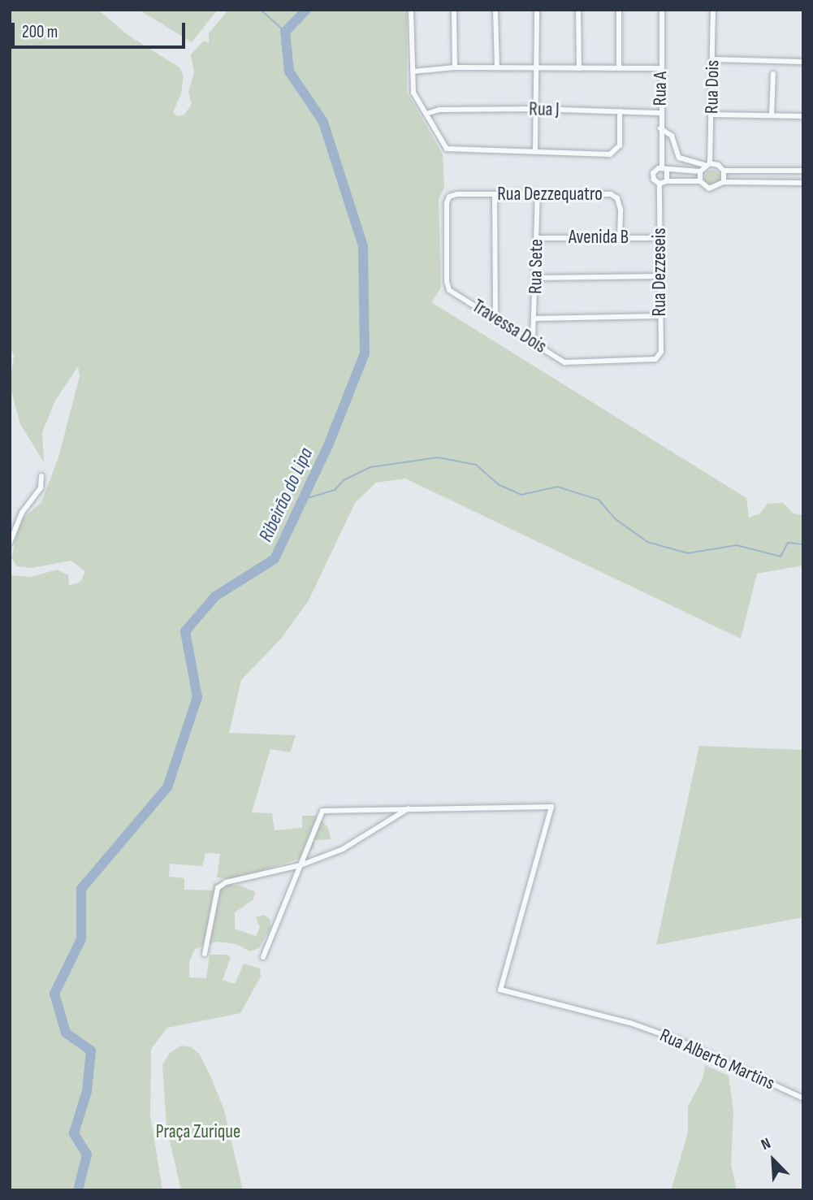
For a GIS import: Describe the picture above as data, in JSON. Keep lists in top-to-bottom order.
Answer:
{
  "streets": {
    "street": [
      "Rua Dois",
      "Rua A",
      "Rua J",
      "Rua Dezzequatro",
      "Avenida B",
      "Rua Sete",
      "Rua Dezzeseis",
      "Travessa Dois",
      "Rua Alberto Martins"
    ]
  },
  "crossings": [
    ["Rua A", "Rua J"],
    ["Rua A", "Rua Dezzeseis"],
    ["Rua Dezzequatro", "Avenida B"],
    ["Rua Dezzequatro", "Rua Sete"],
    ["Rua Dezzequatro", "Travessa Dois"],
    ["Avenida B", "Rua Sete"],
    ["Avenida B", "Rua Dezzeseis"],
    ["Rua Sete", "Travessa Dois"],
    ["Rua Dezzeseis", "Travessa Dois"]
  ],
  "water": ["Ribeirão do Lipa"],
  "parks": ["Praça Zurique"],
  "scale_bar": "200 m",
  "north": "top left"
}
